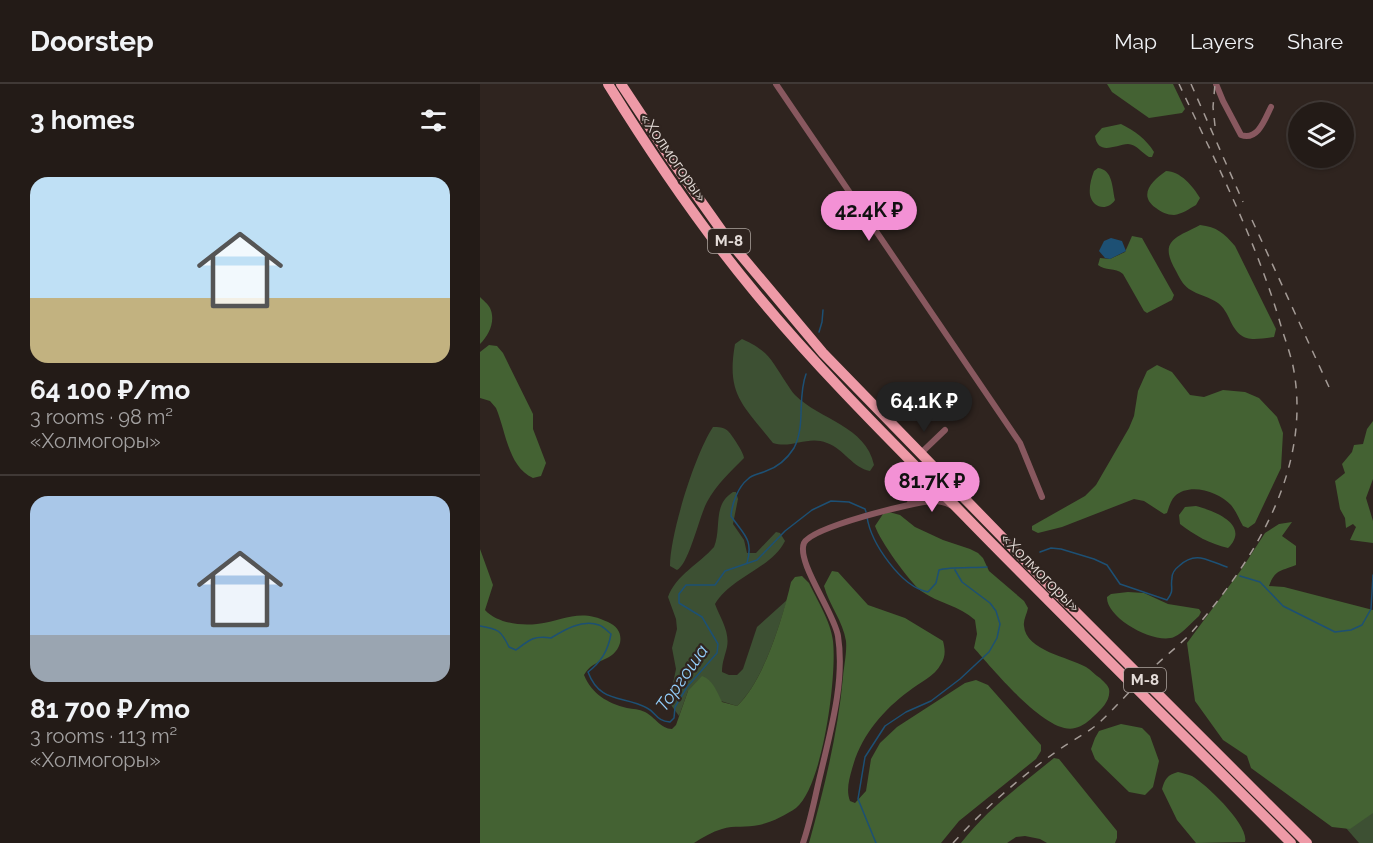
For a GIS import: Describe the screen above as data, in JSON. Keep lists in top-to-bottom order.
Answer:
{
  "streets": {
    "highway": ["«Холмогоры»", "М-8"]
  },
  "water": ["Торгоша"],
  "page": {
    "header": "Doorstep",
    "nav": ["Map", "Layers", "Share"],
    "heading": "3 homes",
    "list": [
      {
        "name": "64 100 ₽/mo",
        "note": "3 rooms · 98 m² · «Холмогоры»"
      },
      {
        "name": "81 700 ₽/mo",
        "note": "3 rooms · 113 m² · «Холмогоры»"
      }
    ],
    "price": ["42.4K ₽", "64.1K ₽", "81.7K ₽"]
  }
}
